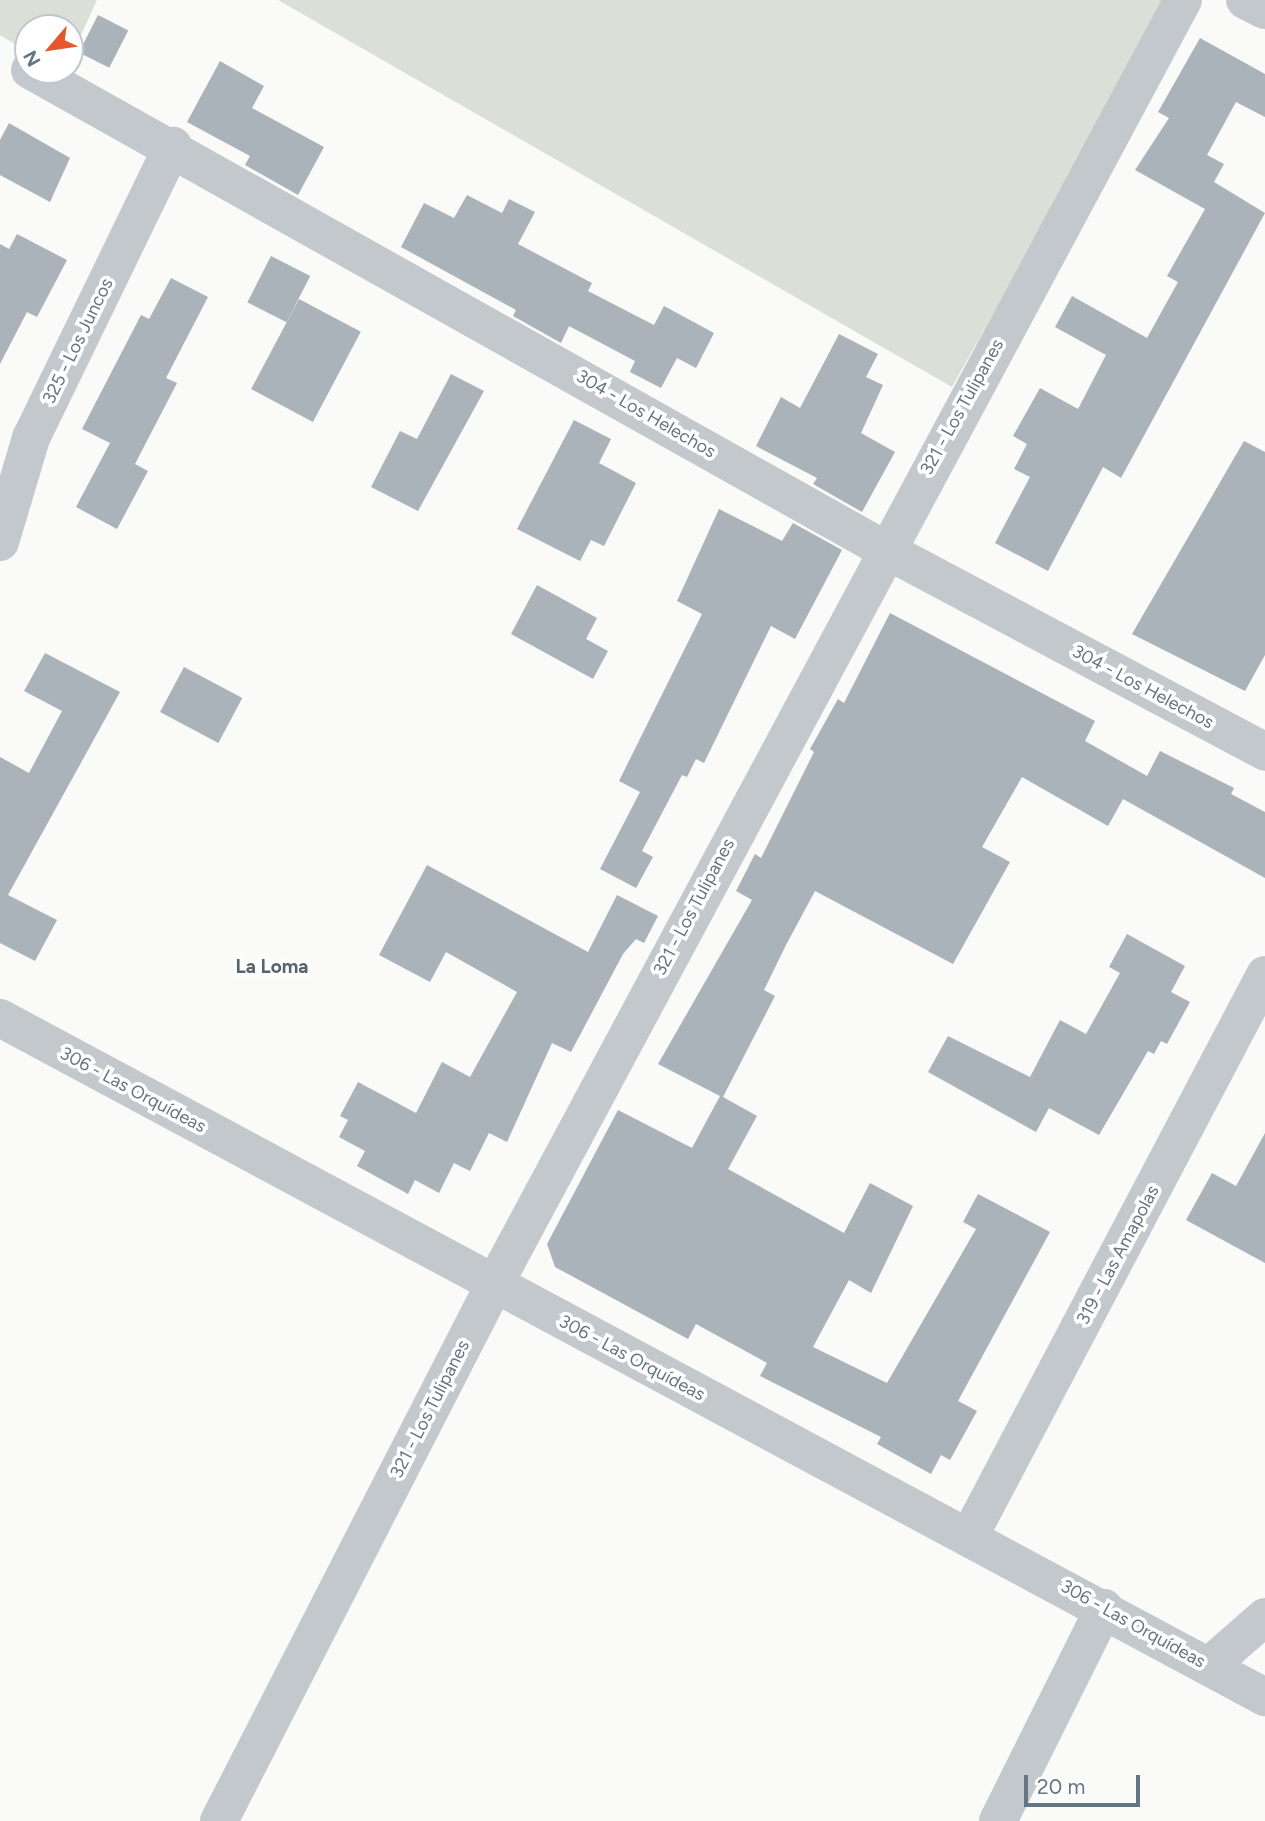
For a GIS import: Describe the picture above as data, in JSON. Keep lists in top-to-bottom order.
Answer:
{
  "streets": {
    "street": [
      "325 - Los Juncos",
      "321 - Los Tulipanes",
      "304 - Los Helechos",
      "306 - Las Orquídeas",
      "319 - Las Amapolas"
    ]
  },
  "crossings": [
    ["325 - Los Juncos", "304 - Los Helechos"],
    ["321 - Los Tulipanes", "304 - Los Helechos"],
    ["321 - Los Tulipanes", "306 - Las Orquídeas"],
    ["306 - Las Orquídeas", "319 - Las Amapolas"]
  ],
  "districts": ["La Loma"],
  "scale_bar": "20 m",
  "north": "bottom left"
}
